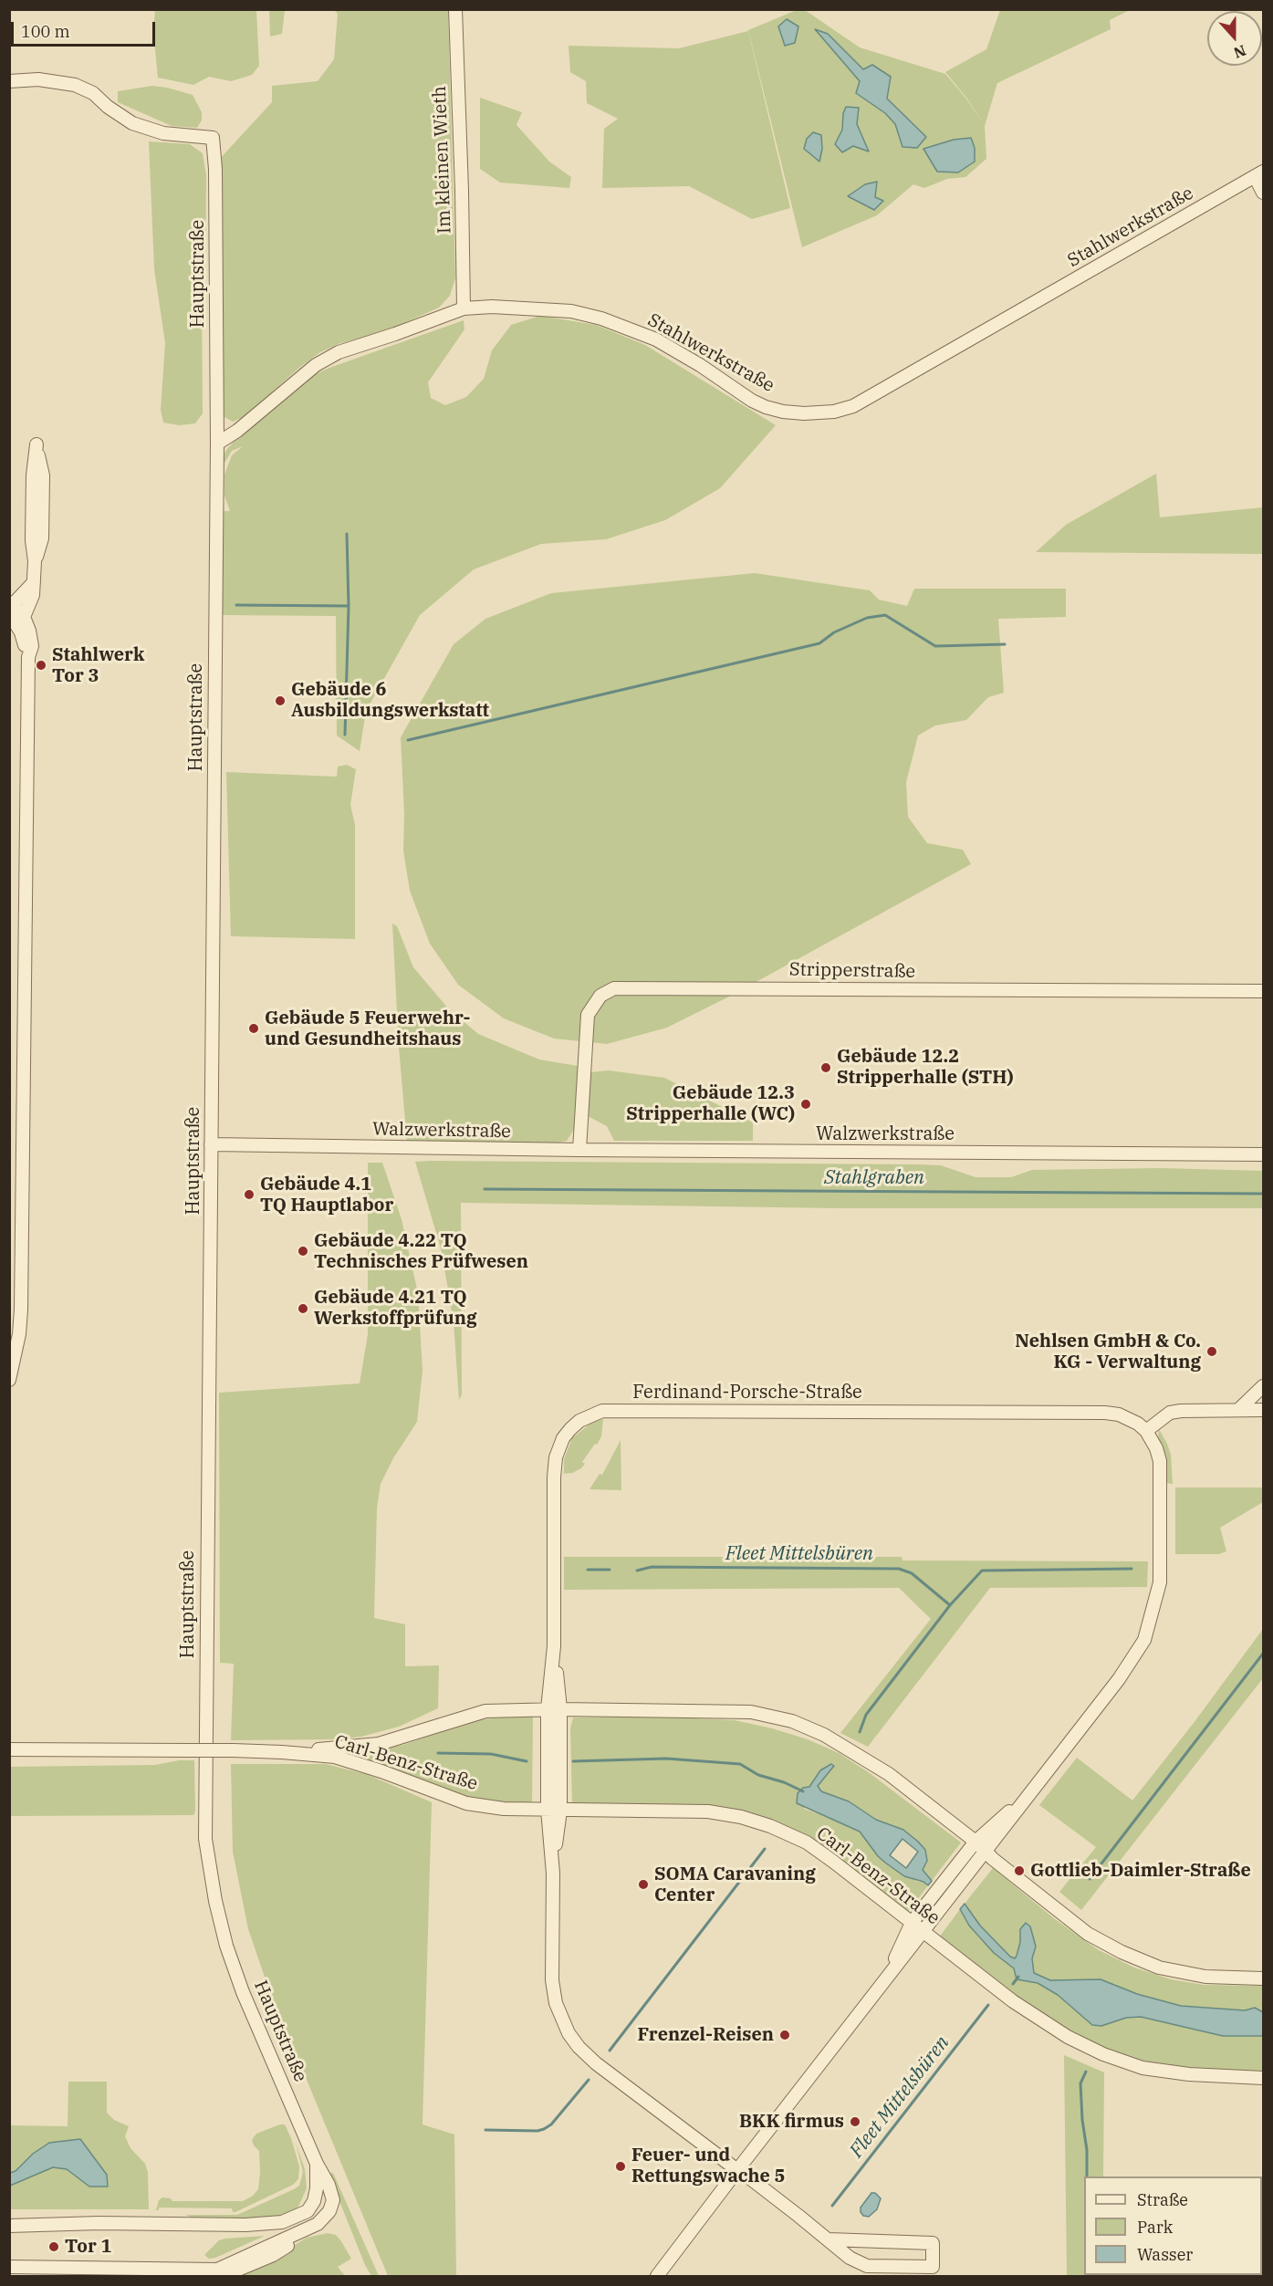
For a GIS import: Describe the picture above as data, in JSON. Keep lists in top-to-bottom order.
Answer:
{
  "streets": {
    "street": [
      "Im kleinen Wieth",
      "Stahlwerkstraße",
      "Hauptstraße",
      "Stripperstraße",
      "Walzwerkstraße",
      "Ferdinand-Porsche-Straße",
      "Carl-Benz-Straße"
    ]
  },
  "crossings": [
    ["Im kleinen Wieth", "Stahlwerkstraße"],
    ["Stahlwerkstraße", "Hauptstraße"],
    ["Hauptstraße", "Walzwerkstraße"],
    ["Stripperstraße", "Walzwerkstraße"],
    ["Ferdinand-Porsche-Straße", "Carl-Benz-Straße"]
  ],
  "water": ["Stahlgraben", "Fleet Mittelsbüren"],
  "places": [
    "Stahlwerk Tor 3",
    "Gebäude 6 Ausbildungswerkstatt",
    "Gebäude 5 Feuerwehr- und Gesundheitshaus",
    "Gebäude 12.2 Stripperhalle (STH)",
    "Gebäude 12.3 Stripperhalle (WC)",
    "Gebäude 4.1 TQ Hauptlabor",
    "Gebäude 4.22 TQ Technisches Prüfwesen",
    "Gebäude 4.21 TQ Werkstoffprüfung",
    "Nehlsen GmbH & Co. KG - Verwaltung",
    "Gottlieb-Daimler-Straße",
    "SOMA Caravaning Center",
    "Frenzel-Reisen",
    "BKK firmus",
    "Feuer- und Rettungswache 5",
    "Tor 1"
  ],
  "legend": ["Straße", "Park", "Wasser"],
  "scale_bar": "100 m",
  "north": "bottom"
}
